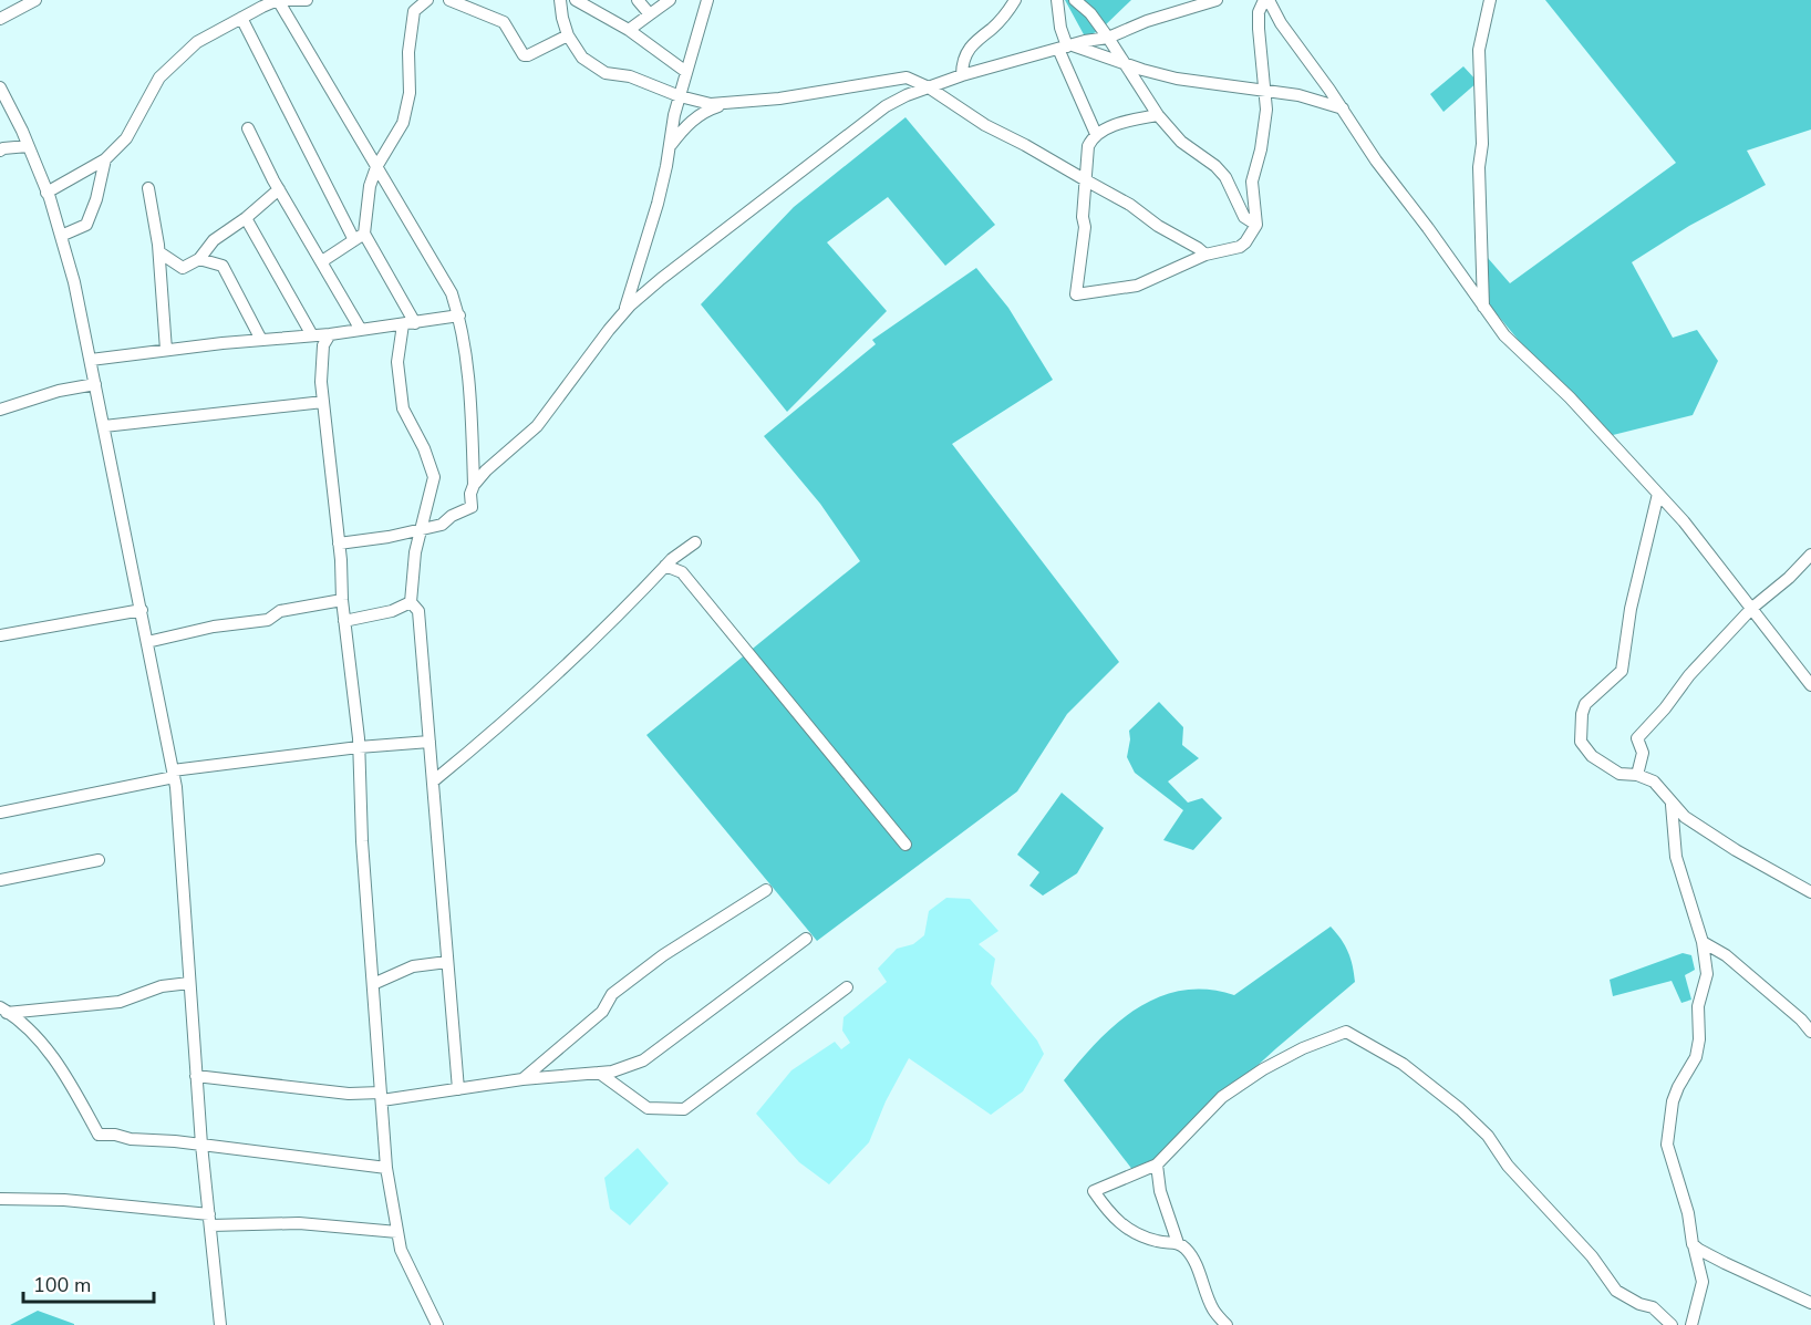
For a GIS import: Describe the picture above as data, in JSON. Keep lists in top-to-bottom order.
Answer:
{
  "scale_bar": "100 m"
}
